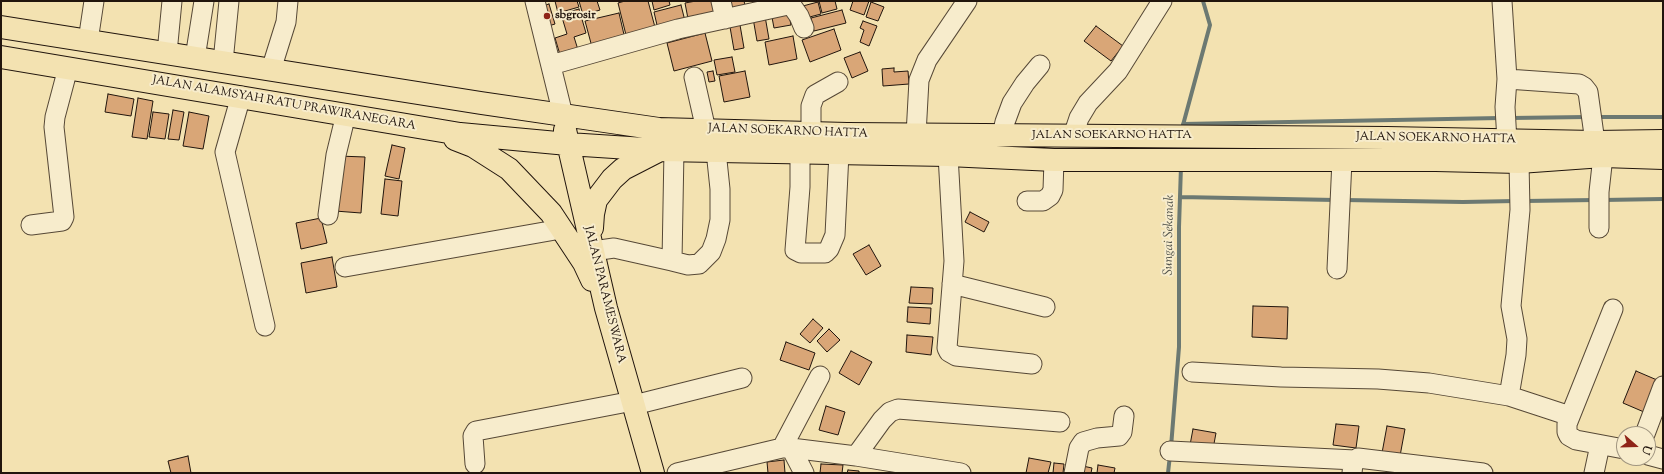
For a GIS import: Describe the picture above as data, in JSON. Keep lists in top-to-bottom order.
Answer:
{
  "streets": {
    "highway": ["JALAN ALAMSYAH RATU PRAWIRANEGARA", "JALAN SOEKARNO HATTA", "JALAN PARAMESWARA"]
  },
  "crossings": [
    ["JALAN ALAMSYAH RATU PRAWIRANEGARA", "JALAN SOEKARNO HATTA"],
    ["JALAN ALAMSYAH RATU PRAWIRANEGARA", "JALAN PARAMESWARA"],
    ["JALAN SOEKARNO HATTA", "JALAN PARAMESWARA"]
  ],
  "water": ["Sungai Sekanak"],
  "places": ["sbgrosir"],
  "north": "right"
}
